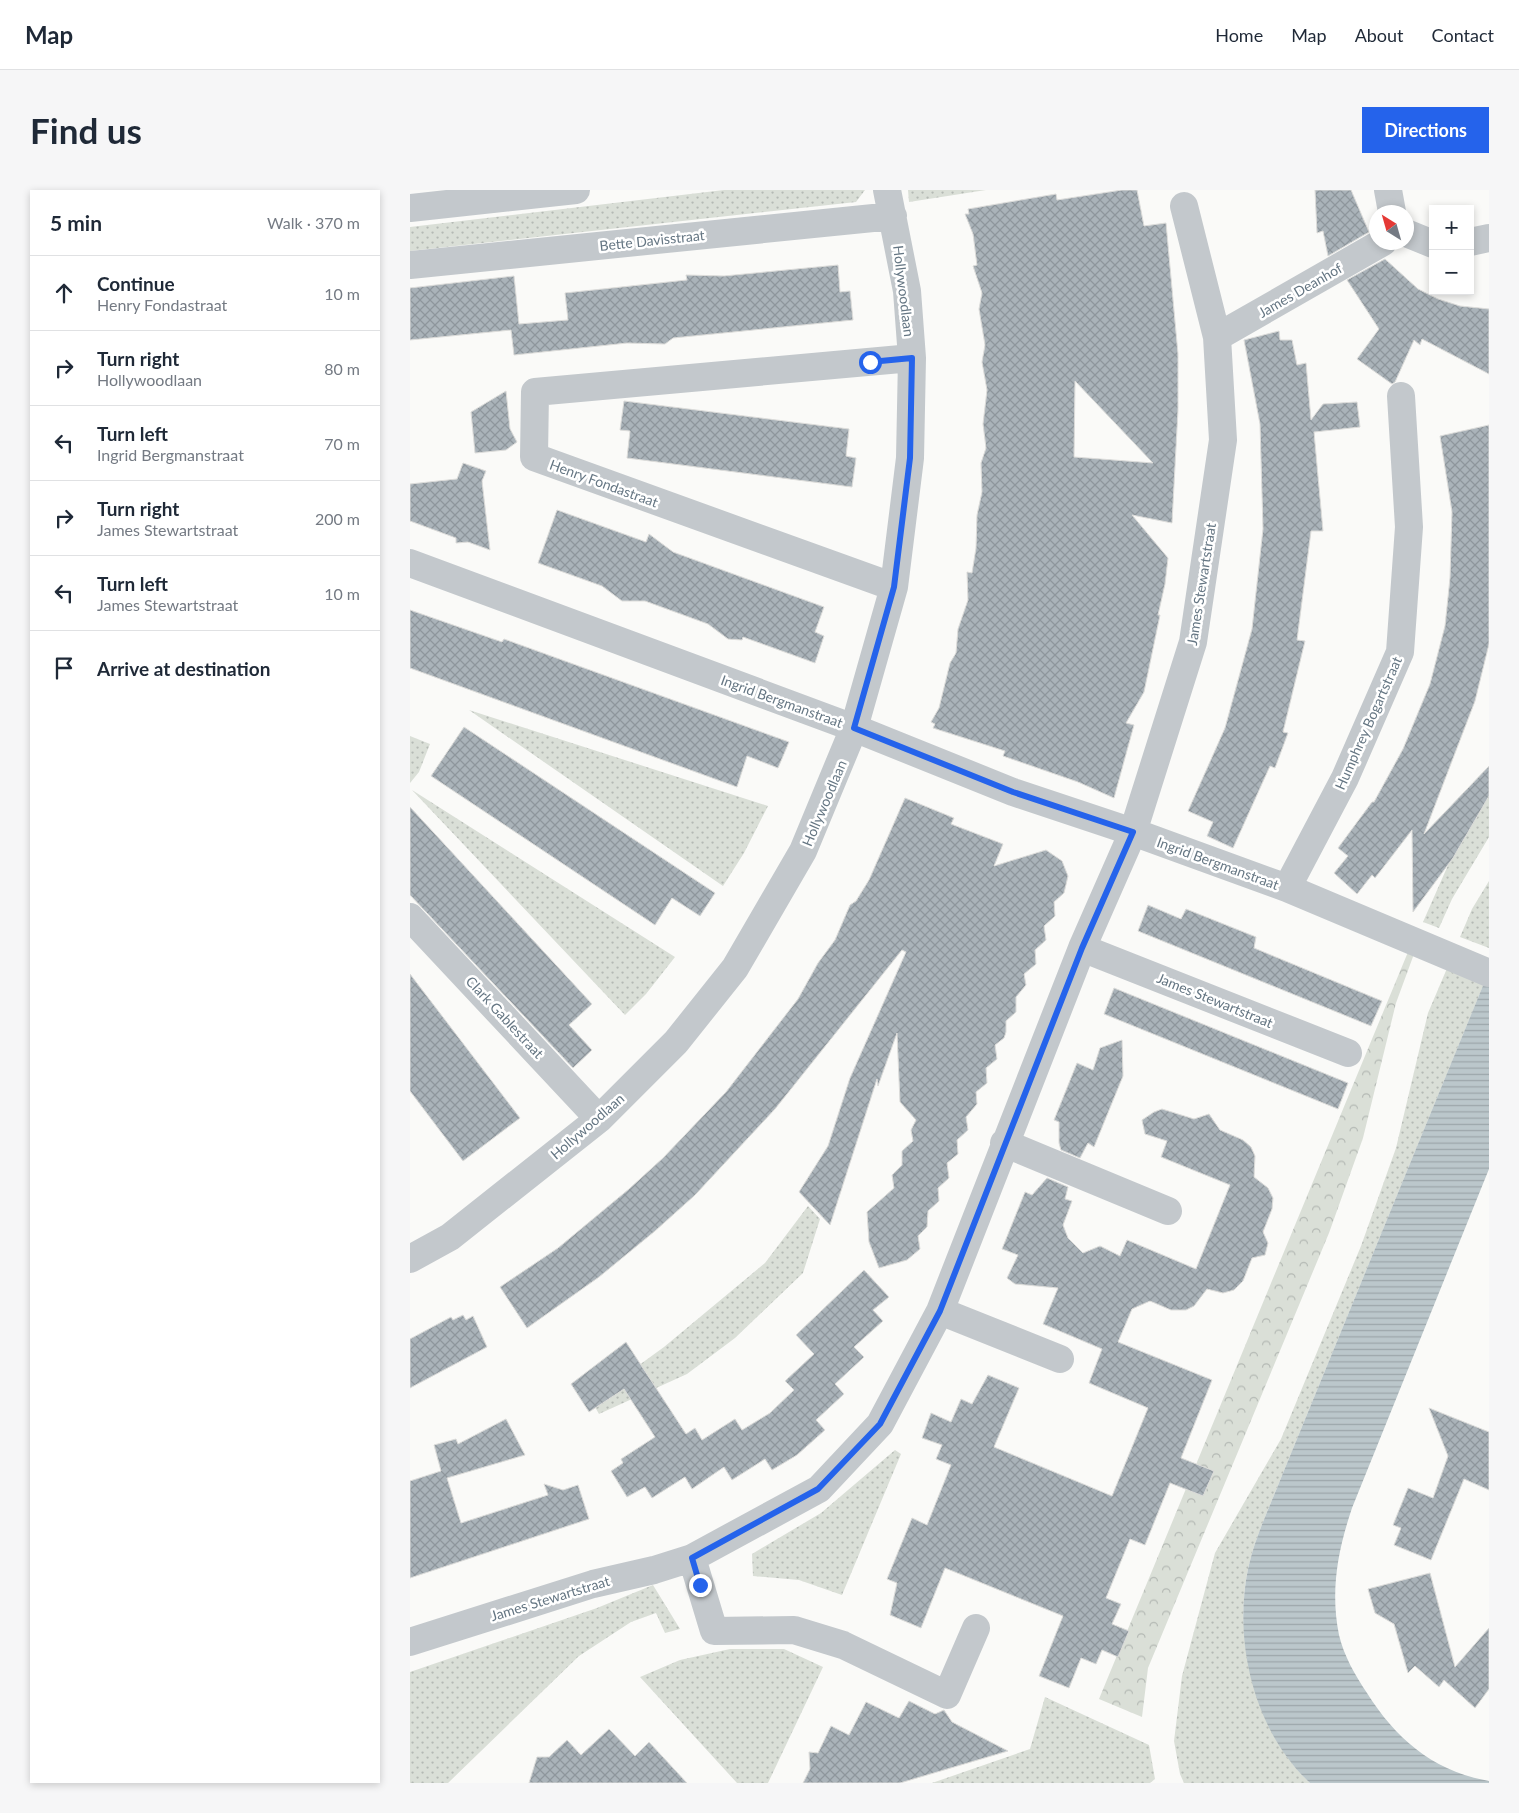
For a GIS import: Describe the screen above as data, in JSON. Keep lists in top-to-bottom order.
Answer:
{
  "streets": {
    "street": [
      "Bette Davisstraat",
      "James Deanhof",
      "Hollywoodlaan",
      "Henry Fondastraat",
      "James Stewartstraat",
      "Ingrid Bergmanstraat",
      "Humphrey Bogartstraat",
      "Clark Gablestraat"
    ]
  },
  "crossings": [
    ["Bette Davisstraat", "Hollywoodlaan"],
    ["James Deanhof", "James Stewartstraat"],
    ["Hollywoodlaan", "Henry Fondastraat"],
    ["Hollywoodlaan", "Ingrid Bergmanstraat"],
    ["Hollywoodlaan", "Clark Gablestraat"],
    ["James Stewartstraat", "Ingrid Bergmanstraat"],
    ["Ingrid Bergmanstraat", "Humphrey Bogartstraat"]
  ],
  "north": "top left",
  "page": {
    "header": "Map",
    "nav": [
      "Home",
      "Map",
      "About",
      "Contact"
    ],
    "buttons": "Directions",
    "title": "Find us",
    "heading": ["5 min", "Walk · 370 m"],
    "map_buttons": ["+", "−"],
    "list": [
      ["Continue", "Henry Fondastraat", "10 m"],
      ["Turn right", "Hollywoodlaan", "80 m"],
      ["Turn left", "Ingrid Bergmanstraat", "70 m"],
      ["Turn right", "James Stewartstraat", "200 m"],
      ["Turn left", "James Stewartstraat", "10 m"],
      "Arrive at destination"
    ]
  }
}
